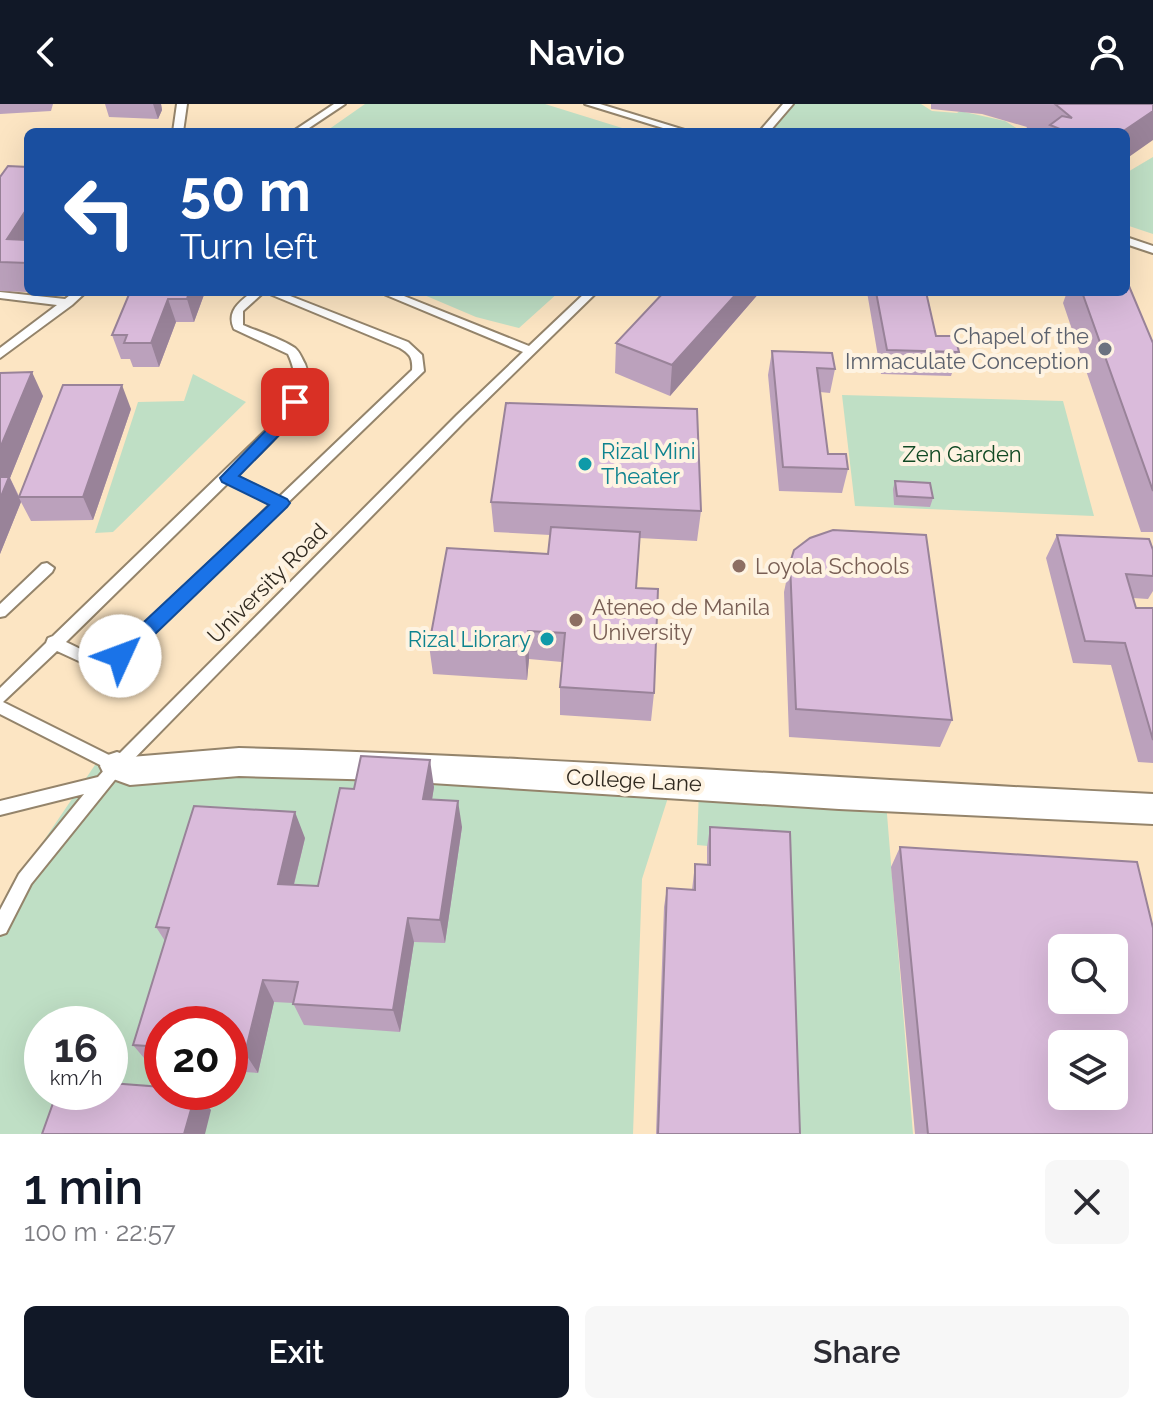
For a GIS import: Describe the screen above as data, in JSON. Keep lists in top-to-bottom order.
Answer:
{
  "streets": {
    "street": ["College Lane"],
    "lane": ["University Road"]
  },
  "crossings": [
    ["University Road", "College Lane"]
  ],
  "parks": ["Zen Garden"],
  "places": [
    "Chapel of the Immaculate Conception",
    "Rizal Mini Theater",
    "Loyola Schools",
    "Ateneo de Manila University",
    "Rizal Library"
  ],
  "page": {
    "header": "Navio",
    "turn": ["50 m", "Turn left"],
    "speed": "16 km/h",
    "limit": "20",
    "heading": ["1 min", "100 m · 22:57"],
    "buttons": ["Exit", "Share"]
  }
}
